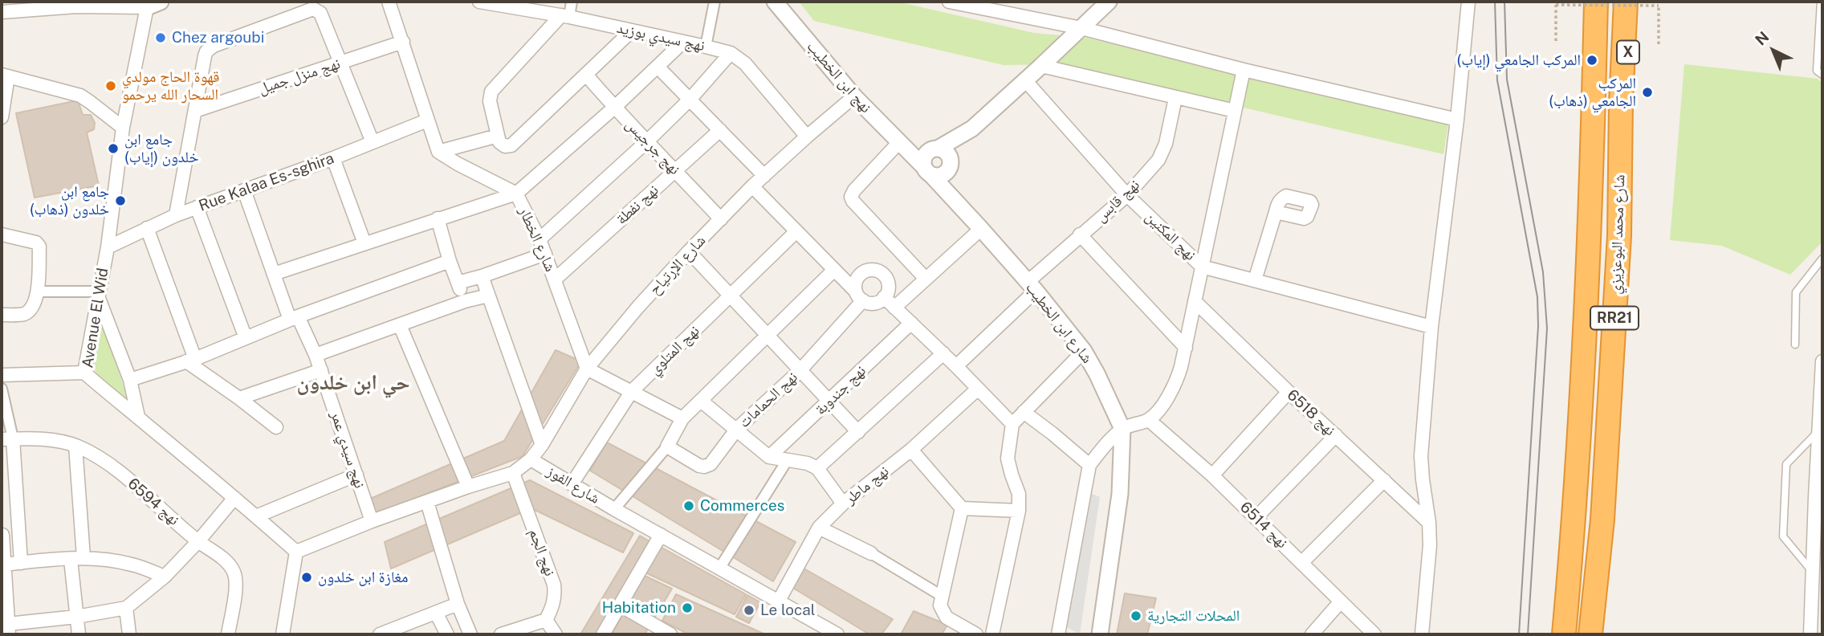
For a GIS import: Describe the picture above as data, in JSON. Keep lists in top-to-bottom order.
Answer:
{
  "streets": {
    "highway": ["X", "شارع محمد البوعزيزي", "RR21"],
    "street": [
      "نهج سيدي بوزيد",
      "نهج منزل جميل",
      "نهج ابن الخطيب",
      "نهج جرجيس",
      "Rue Kalaa Es-sghira",
      "نهج قابس",
      "نهج نفطة",
      "نهج المكنين",
      "شارع الخطار",
      "شارع الإرتياح",
      "Avenue El Wid",
      "شارع ابن الخطيب",
      "نهج المتلوي",
      "نهج جندوبة",
      "نهج الحمامات",
      "نهج 6518",
      "نهج سيدي عمر",
      "شارع الفوز",
      "نهج ماطر",
      "نهج 6594",
      "نهج 6514",
      "نهج الجم"
    ]
  },
  "crossings": [
    ["نهج سيدي بوزيد", "شارع الإرتياح"],
    ["X", "شارع محمد البوعزيزي"],
    ["نهج ابن الخطيب", "شارع الإرتياح"],
    ["نهج ابن الخطيب", "شارع ابن الخطيب"],
    ["نهج جرجيس", "نهج نفطة"],
    ["نهج جرجيس", "شارع الإرتياح"],
    ["Rue Kalaa Es-sghira", "Avenue El Wid"],
    ["Rue Kalaa Es-sghira", "نهج سيدي عمر"],
    ["نهج قابس", "نهج المكنين"],
    ["نهج قابس", "شارع ابن الخطيب"],
    ["نهج نفطة", "شارع الخطار"],
    ["شارع الخطار", "شارع الإرتياح"],
    ["شارع الإرتياح", "شارع الفوز"],
    ["Avenue El Wid", "شارع الفوز"],
    ["نهج المتلوي", "شارع الفوز"],
    ["نهج سيدي عمر", "شارع الفوز"],
    ["شارع الفوز", "نهج ماطر"],
    ["شارع الفوز", "نهج الجم"]
  ],
  "districts": ["حي ابن خلدون"],
  "places": [
    "Chez argoubi",
    "المركب الجامعي (إياب)",
    "قهوة الحاج مولدي السحار الله يرحمو",
    "المركب الجامعي (ذهاب)",
    "جامع ابن خلدون (إياب)",
    "جامع ابن خلدون (ذهاب)",
    "Commerces",
    "مغازة ابن خلدون",
    "Habitation",
    "Le local",
    "المحلات التجارية"
  ],
  "north": "top left"
}
